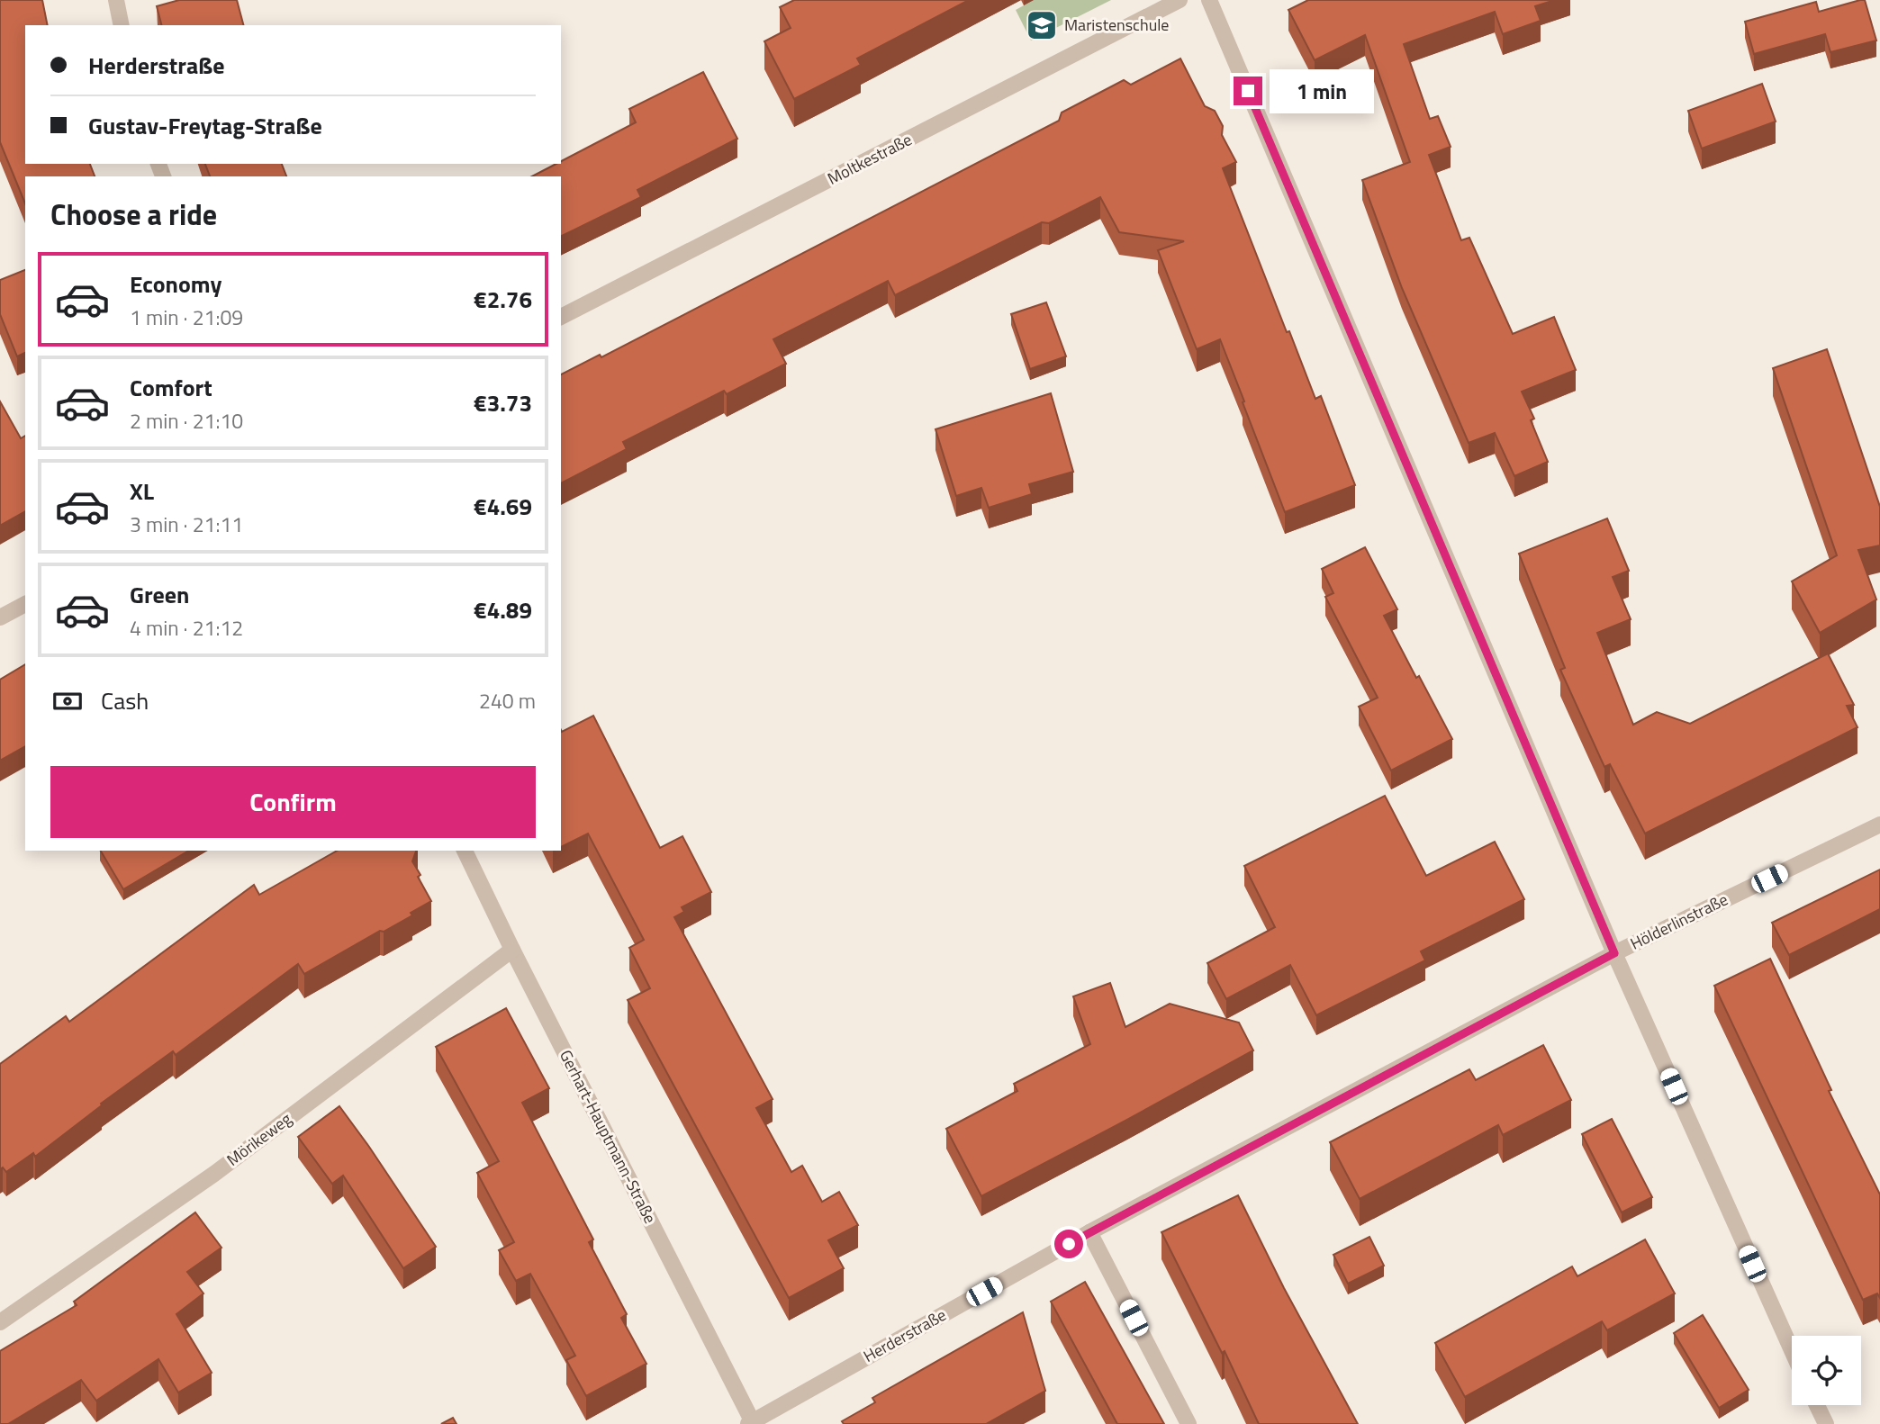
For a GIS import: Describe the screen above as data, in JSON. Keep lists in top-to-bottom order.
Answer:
{
  "streets": {
    "street": [
      "Moltkestraße",
      "Hölderlinstraße",
      "Gerhart-Hauptmann-Straße",
      "Mörikeweg",
      "Herderstraße"
    ]
  },
  "crossings": [
    ["Hölderlinstraße", "Herderstraße"],
    ["Gerhart-Hauptmann-Straße", "Mörikeweg"],
    ["Gerhart-Hauptmann-Straße", "Herderstraße"]
  ],
  "places": {
    "school or university": ["Maristenschule"]
  },
  "page": {
    "banner": ["Herderstraße", "Gustav-Freytag-Straße"],
    "bubble": "1 min",
    "heading": "Choose a ride",
    "list": [
      {
        "name": "Economy",
        "note": "1 min · 21:09",
        "value": "€2.76"
      },
      {
        "name": "Comfort",
        "note": "2 min · 21:10",
        "value": "€3.73"
      },
      {
        "name": "XL",
        "note": "3 min · 21:11",
        "value": "€4.69"
      },
      {
        "name": "Green",
        "note": "4 min · 21:12",
        "value": "€4.89"
      }
    ],
    "pay": ["Cash", "240 m"],
    "buttons": "Confirm"
  }
}
